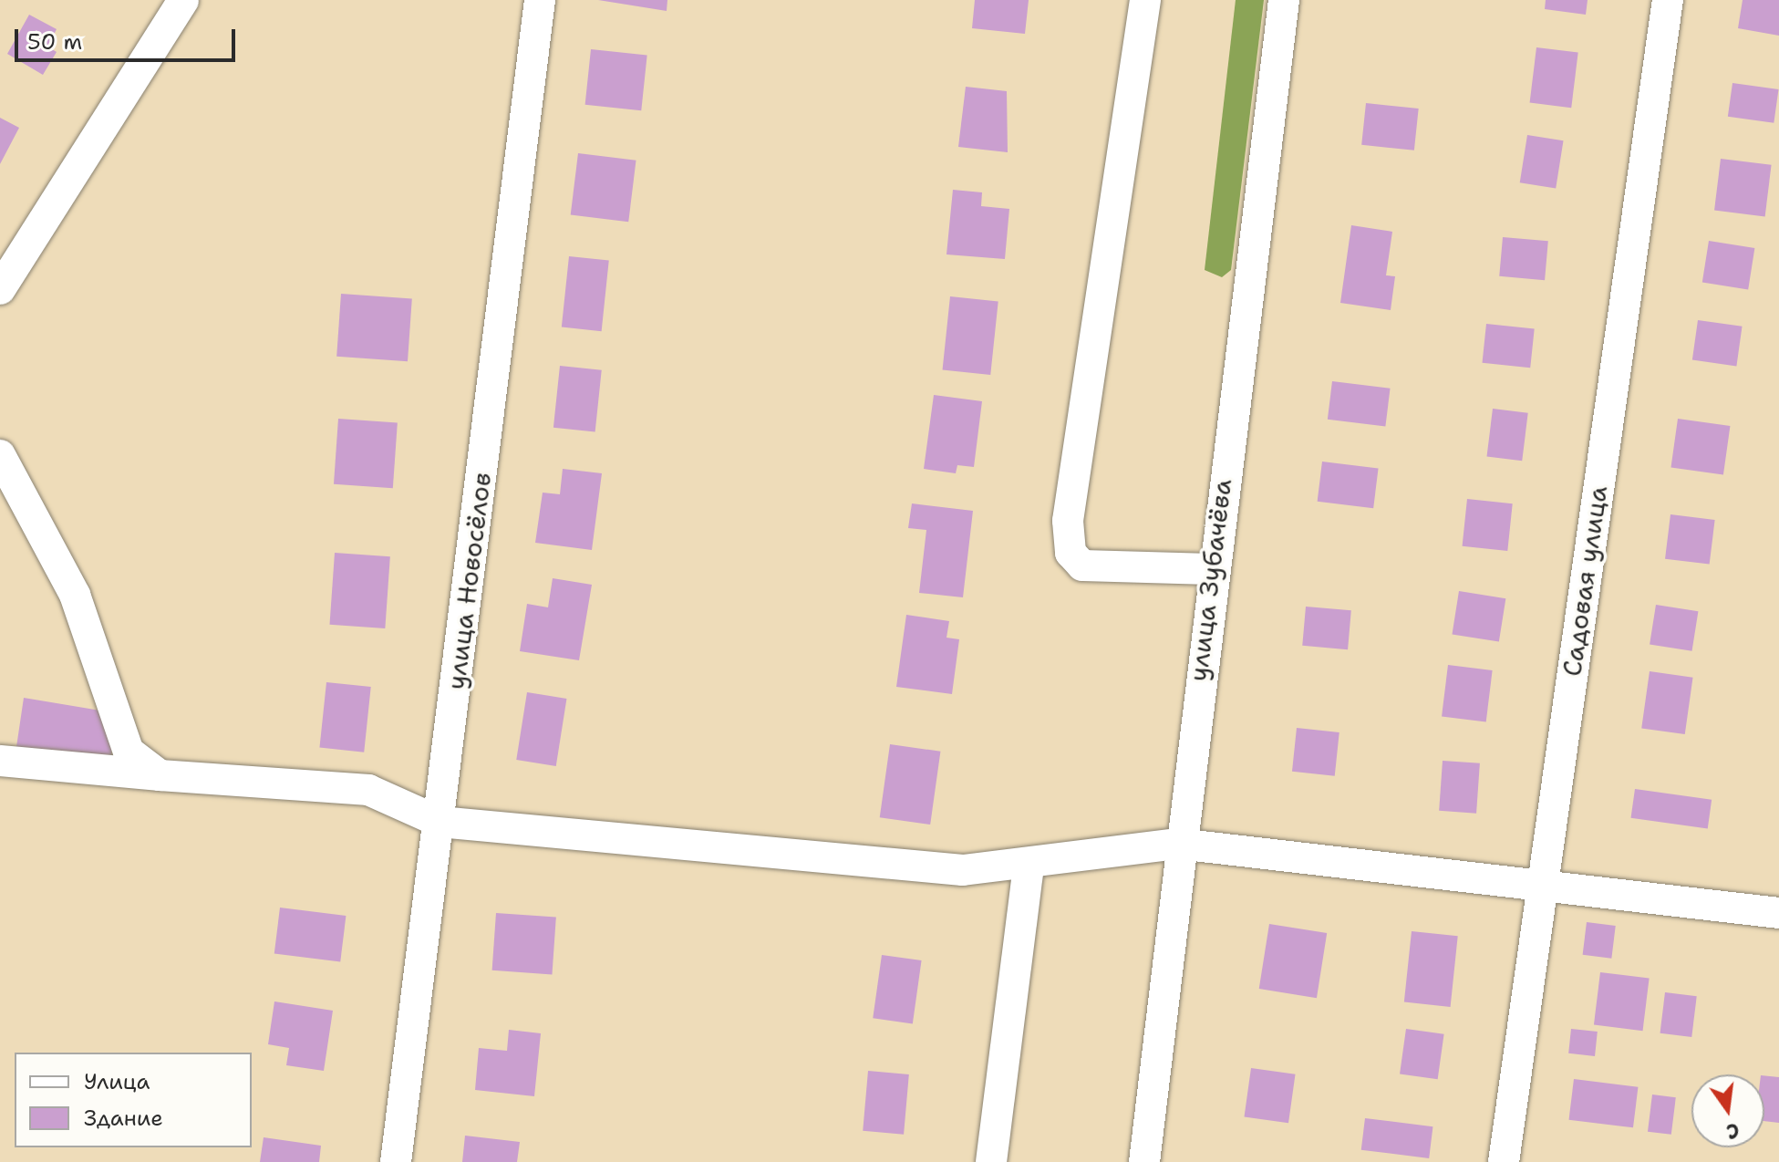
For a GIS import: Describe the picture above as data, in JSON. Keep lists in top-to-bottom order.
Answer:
{
  "streets": {
    "street": ["улица Зубачёва", "улица Новосёлов", "Садовая улица"]
  },
  "legend": ["Улица", "Здание"],
  "scale_bar": "50 m",
  "north": "bottom"
}
